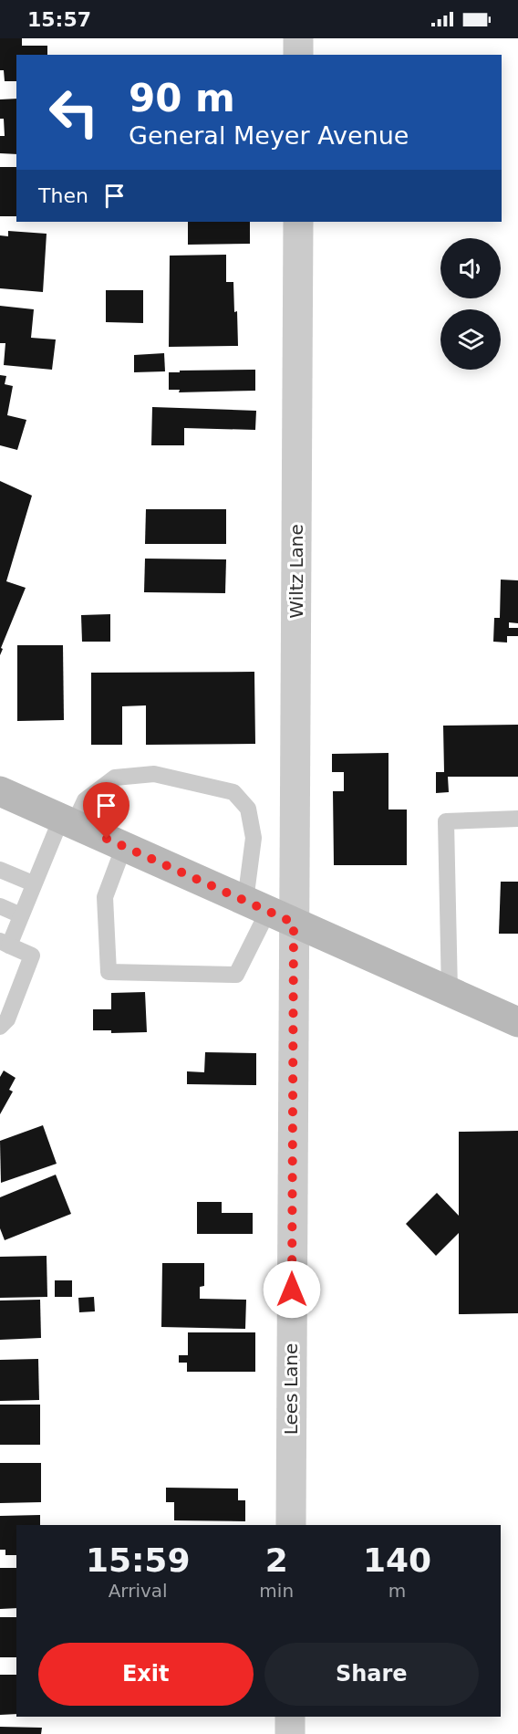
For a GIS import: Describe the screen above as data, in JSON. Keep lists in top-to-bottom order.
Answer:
{
  "streets": {
    "street": ["Wiltz Lane", "Lees Lane"]
  },
  "crossings": [
    ["Wiltz Lane", "Lees Lane"]
  ],
  "page": {
    "status": "15:57",
    "turn": ["90 m", "General Meyer Avenue"],
    "then": "Then",
    "eta": [
      "15:59",
      "Arrival",
      "2",
      "min",
      "140",
      "m"
    ],
    "buttons": ["Exit", "Share"]
  }
}
